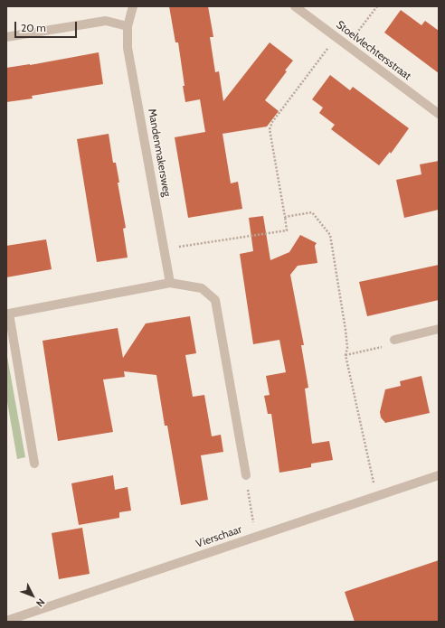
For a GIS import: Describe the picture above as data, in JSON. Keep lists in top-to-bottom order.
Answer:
{
  "streets": {
    "street": ["Stoelvlechtersstraat", "Mandenmakersweg", "Vierschaar"]
  },
  "scale_bar": "20 m",
  "north": "bottom right"
}
